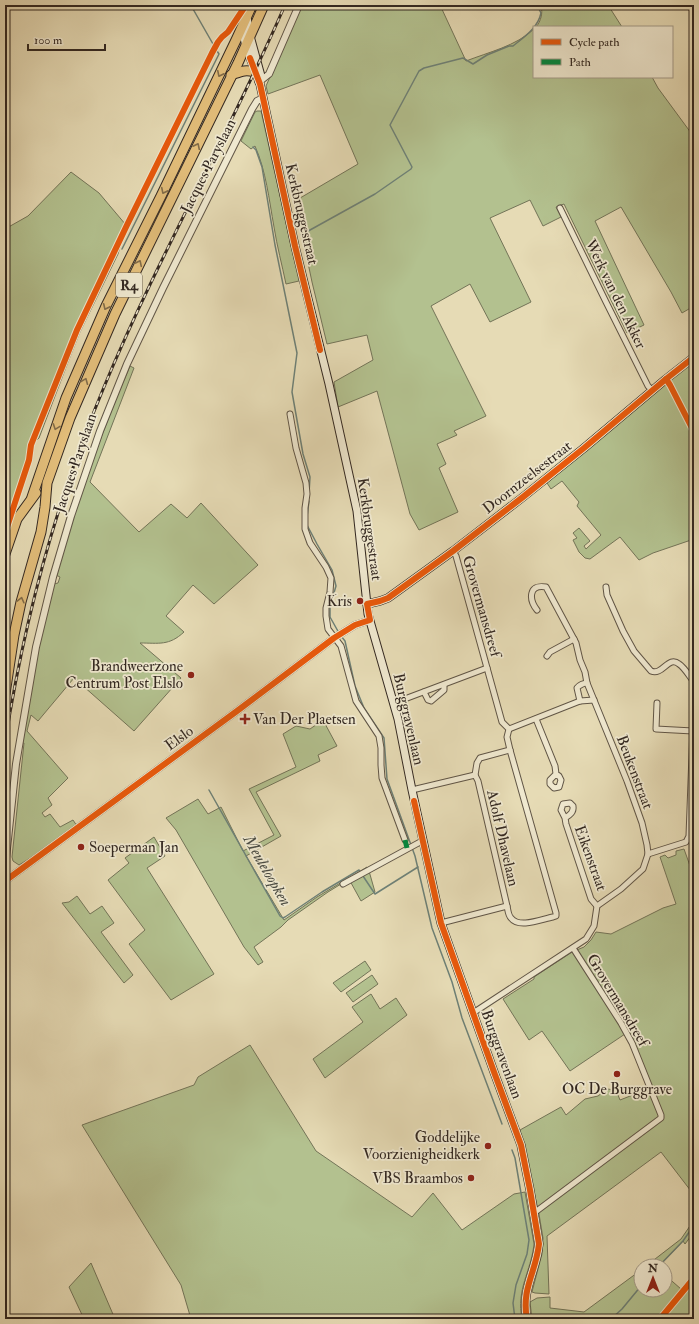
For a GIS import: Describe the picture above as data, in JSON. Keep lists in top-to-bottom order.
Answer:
{
  "streets": {
    "highway": ["Jacques Paryslaan", "R4"],
    "main road": ["Kerkbruggestraat", "Doornzeelsestraat", "Burggravenlaan"],
    "street": [
      "Werk van den Akker",
      "Grovermansdreef",
      "Elslo",
      "Beukenstraat",
      "Adolf Dhavelaan",
      "Eikenstraat"
    ]
  },
  "crossings": [
    ["Jacques Paryslaan", "Kerkbruggestraat"],
    ["Kerkbruggestraat", "Doornzeelsestraat"],
    ["Kerkbruggestraat", "Burggravenlaan"],
    ["Werk van den Akker", "Doornzeelsestraat"],
    ["Doornzeelsestraat", "Grovermansdreef"],
    ["Doornzeelsestraat", "Burggravenlaan"],
    ["Grovermansdreef", "Burggravenlaan"],
    ["Grovermansdreef", "Adolf Dhavelaan"],
    ["Burggravenlaan", "Elslo"],
    ["Burggravenlaan", "Adolf Dhavelaan"]
  ],
  "water": ["Meuleloopken"],
  "places": {
    "other": [
      "Kris",
      "Brandweerzone Centrum Post Elslo",
      "Soeperman Jan",
      "OC De Burggrave",
      "Goddelijke Voorzienigheidkerk",
      "VBS Braambos"
    ],
    "health": ["Van Der Plaetsen"]
  },
  "legend": ["Cycle path", "Path"],
  "scale_bar": "100 m",
  "north": "top"
}
